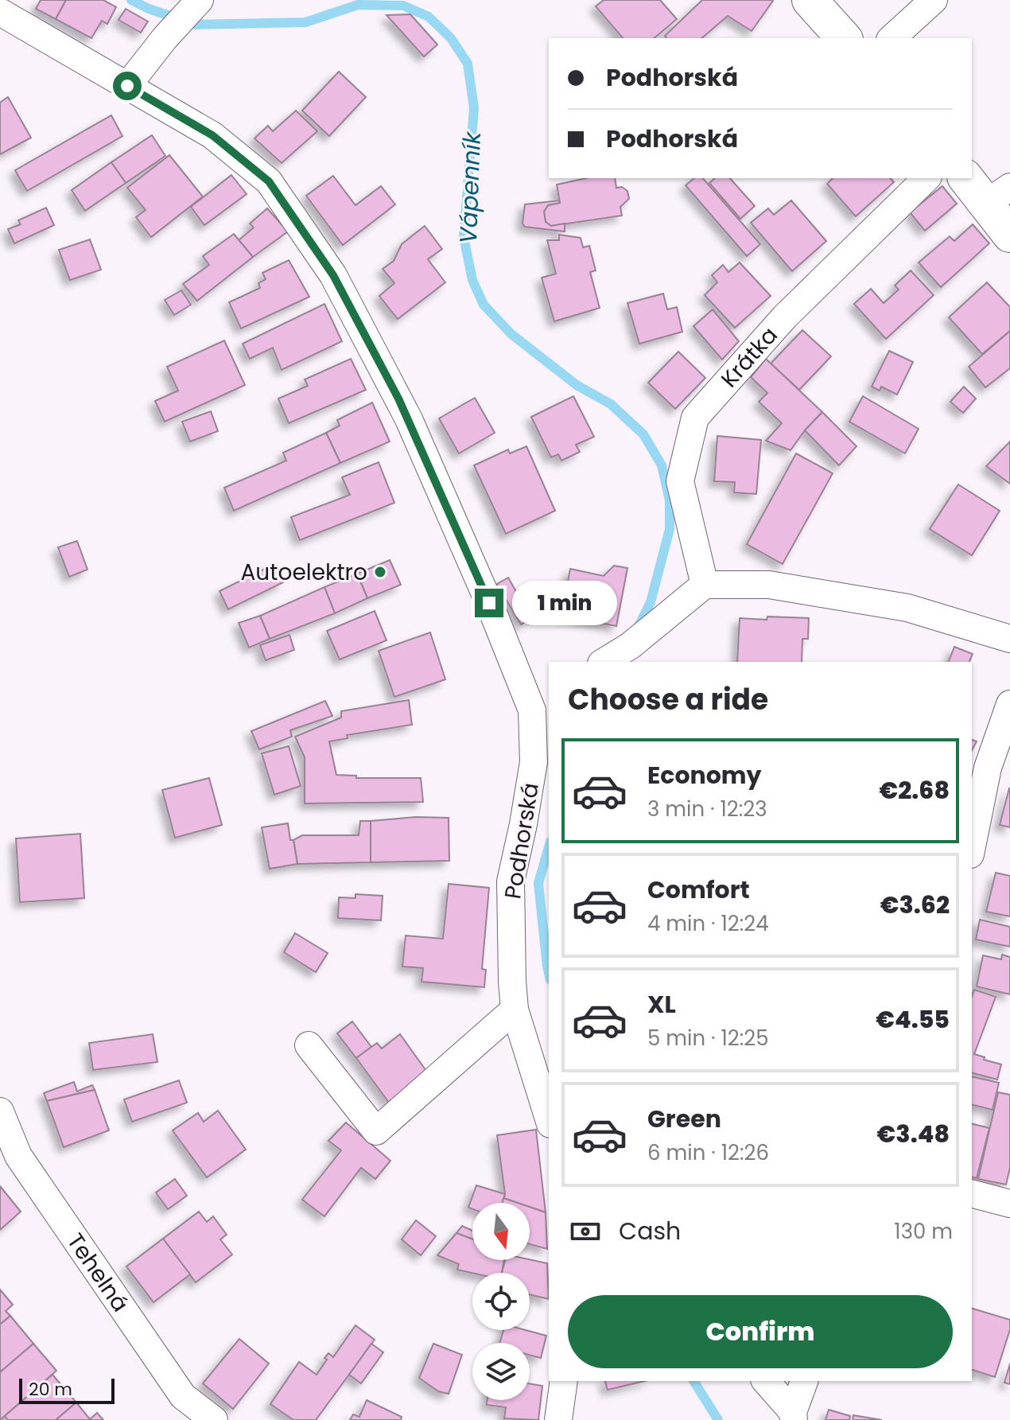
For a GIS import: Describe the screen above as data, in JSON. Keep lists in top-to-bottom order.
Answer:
{
  "streets": {
    "street": ["Krátka", "Podhorská", "Tehelná"]
  },
  "water": ["Vápenník"],
  "places": ["Autoelektro"],
  "scale_bar": "20 m",
  "north": "bottom",
  "page": {
    "banner": ["Podhorská", "Podhorská"],
    "bubble": "1 min",
    "heading": "Choose a ride",
    "list": [
      {
        "name": "Economy",
        "note": "3 min · 12:23",
        "value": "€2.68"
      },
      {
        "name": "Comfort",
        "note": "4 min · 12:24",
        "value": "€3.62"
      },
      {
        "name": "XL",
        "note": "5 min · 12:25",
        "value": "€4.55"
      },
      {
        "name": "Green",
        "note": "6 min · 12:26",
        "value": "€3.48"
      }
    ],
    "pay": ["Cash", "130 m"],
    "buttons": "Confirm",
    "scale": "20 m"
  }
}
